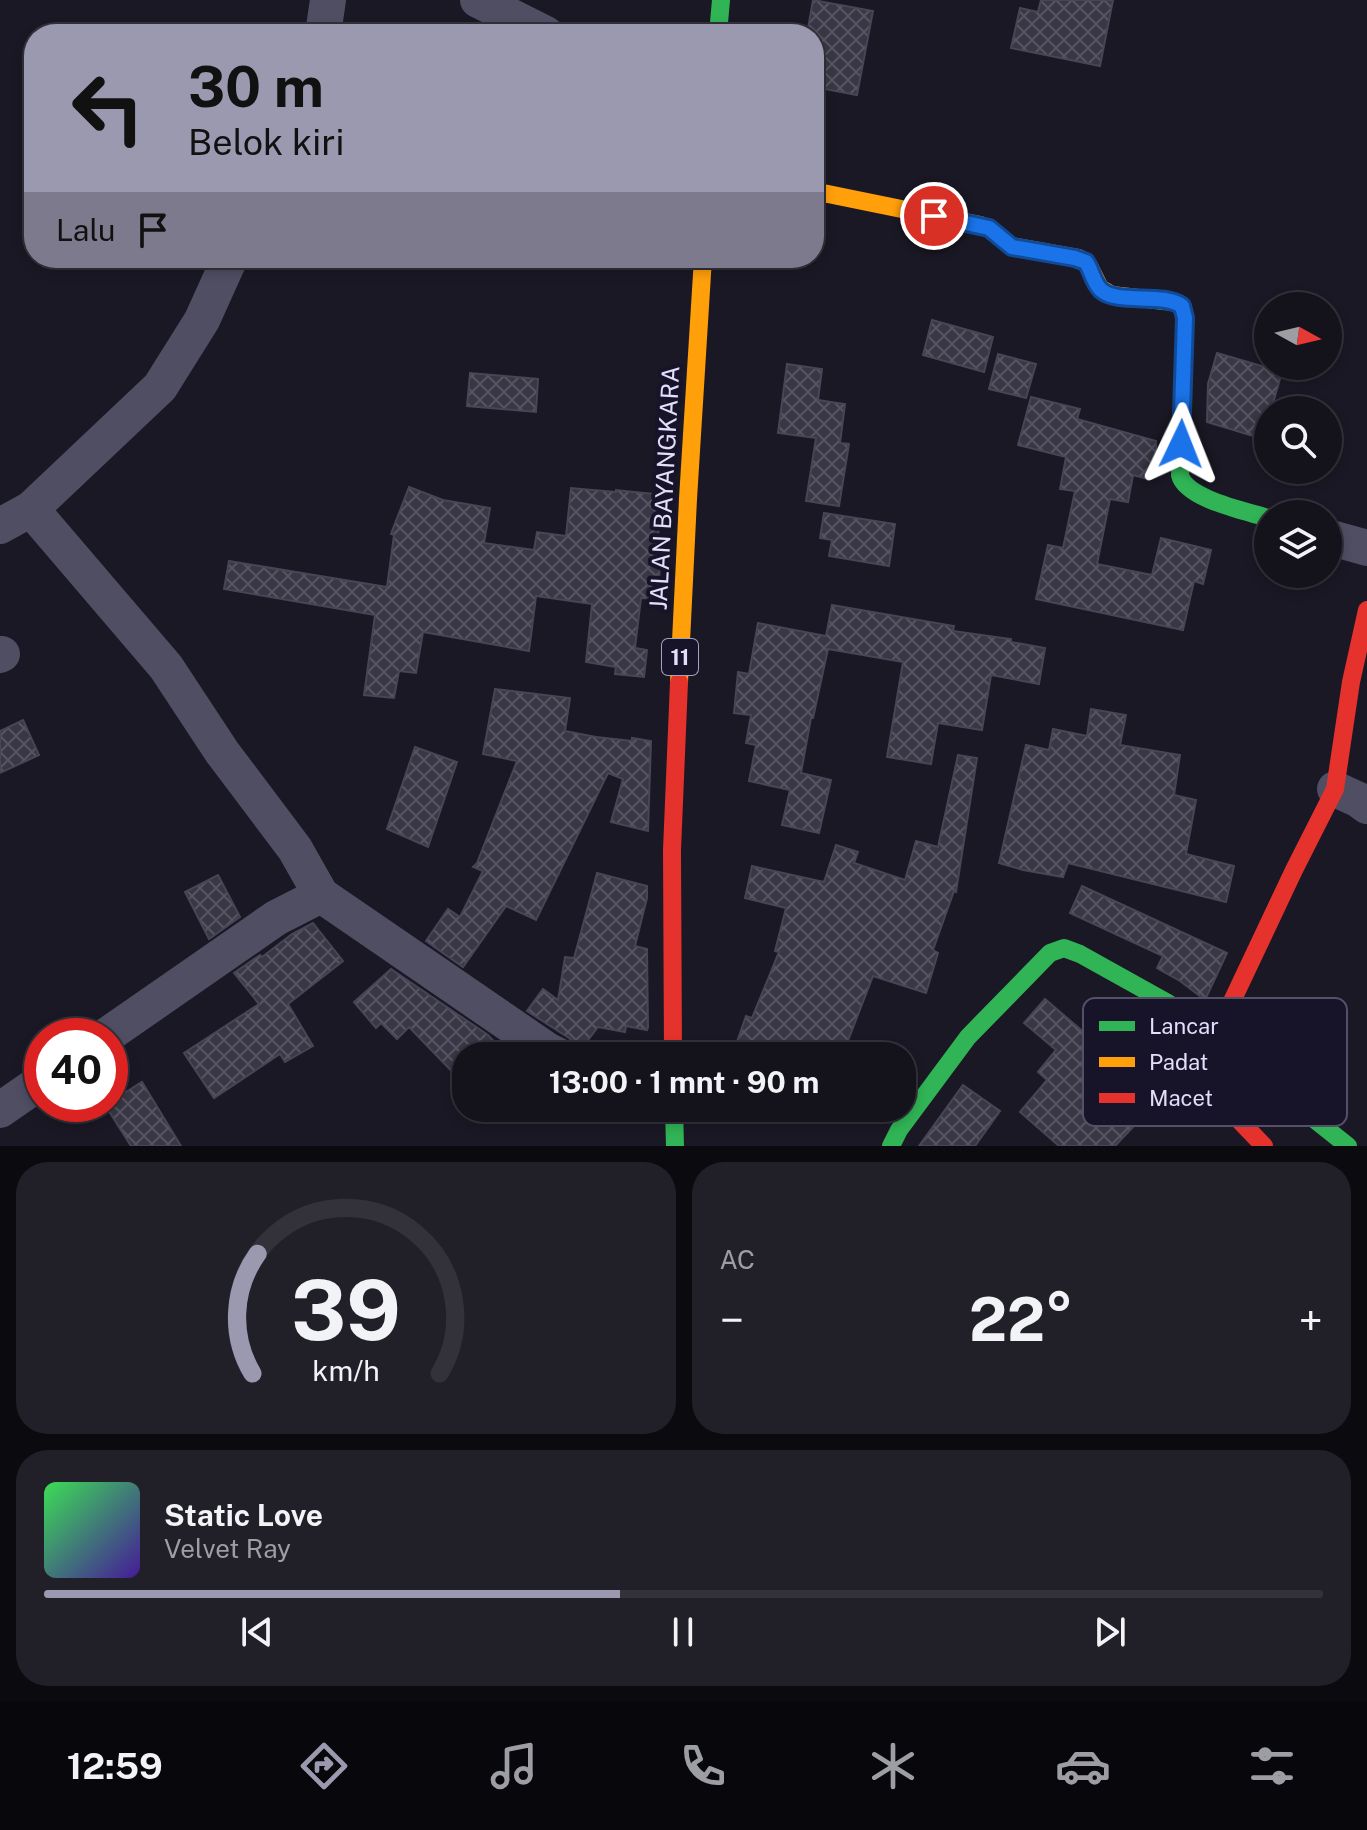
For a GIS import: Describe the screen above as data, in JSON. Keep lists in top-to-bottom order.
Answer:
{
  "streets": {
    "main road": ["JALAN BAYANGKARA", "11"]
  },
  "legend": ["Lancar", "Padat", "Macet"],
  "north": "right",
  "page": {
    "turn": ["30 m", "Belok kiri"],
    "then": "Lalu",
    "limit": "40",
    "trip": "13:00 · 1 mnt · 90 m",
    "tile": "AC",
    "heat": ["−", "22°", "+"],
    "song": ["Static Love", "Velvet Ray"],
    "tabs": "12:59",
    "gauge": ["39", "km/h"]
  }
}
